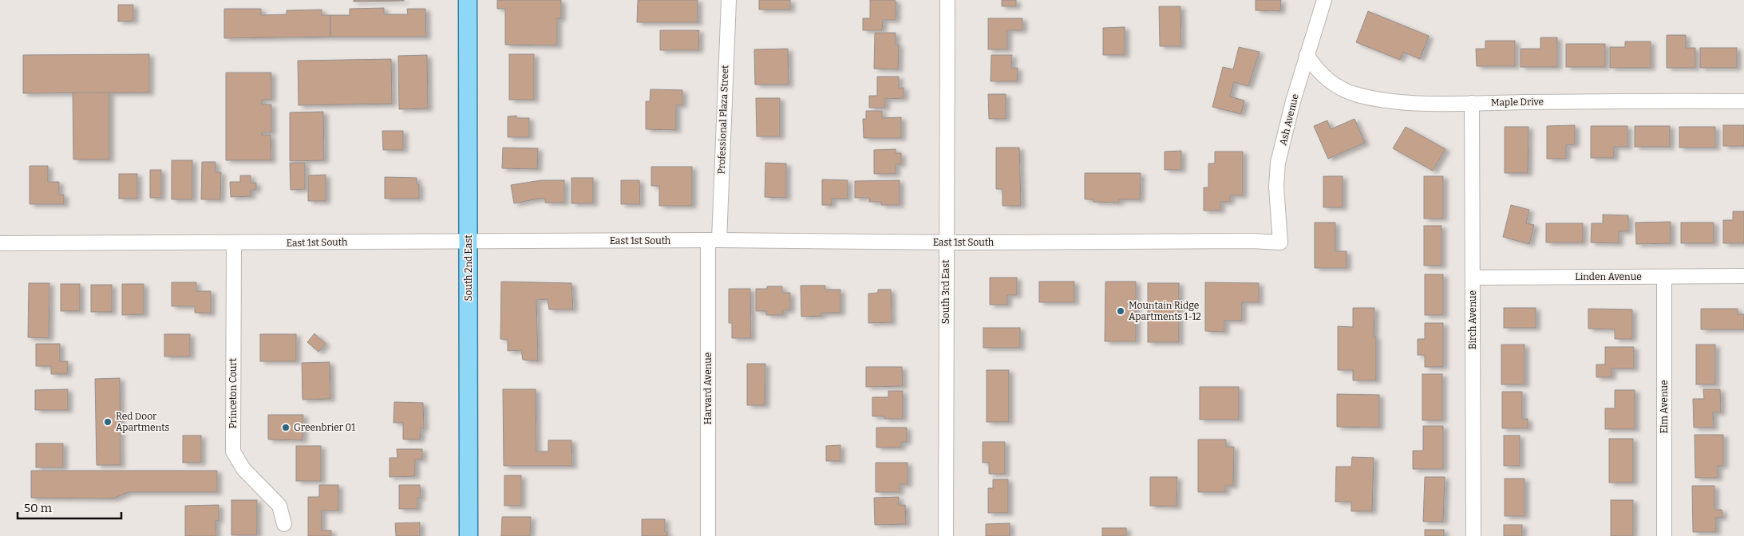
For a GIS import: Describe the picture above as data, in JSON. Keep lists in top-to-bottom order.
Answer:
{
  "streets": {
    "main road": ["South 2nd East"],
    "street": [
      "Maple Drive",
      "Professional Plaza Street",
      "Ash Avenue",
      "East 1st South",
      "Linden Avenue",
      "South 3rd East",
      "Birch Avenue",
      "Harvard Avenue",
      "Princeton Court",
      "Elm Avenue"
    ]
  },
  "crossings": [
    ["Maple Drive", "Ash Avenue"],
    ["Maple Drive", "Birch Avenue"],
    ["Professional Plaza Street", "East 1st South"],
    ["Professional Plaza Street", "Harvard Avenue"],
    ["Ash Avenue", "East 1st South"],
    ["East 1st South", "South 2nd East"],
    ["East 1st South", "South 3rd East"],
    ["East 1st South", "Harvard Avenue"],
    ["East 1st South", "Princeton Court"],
    ["Linden Avenue", "Birch Avenue"],
    ["Linden Avenue", "Elm Avenue"]
  ],
  "places": ["Mountain Ridge Apartments 1-12", "Red Door Apartments", "Greenbrier 01"],
  "scale_bar": "50 m"
}
